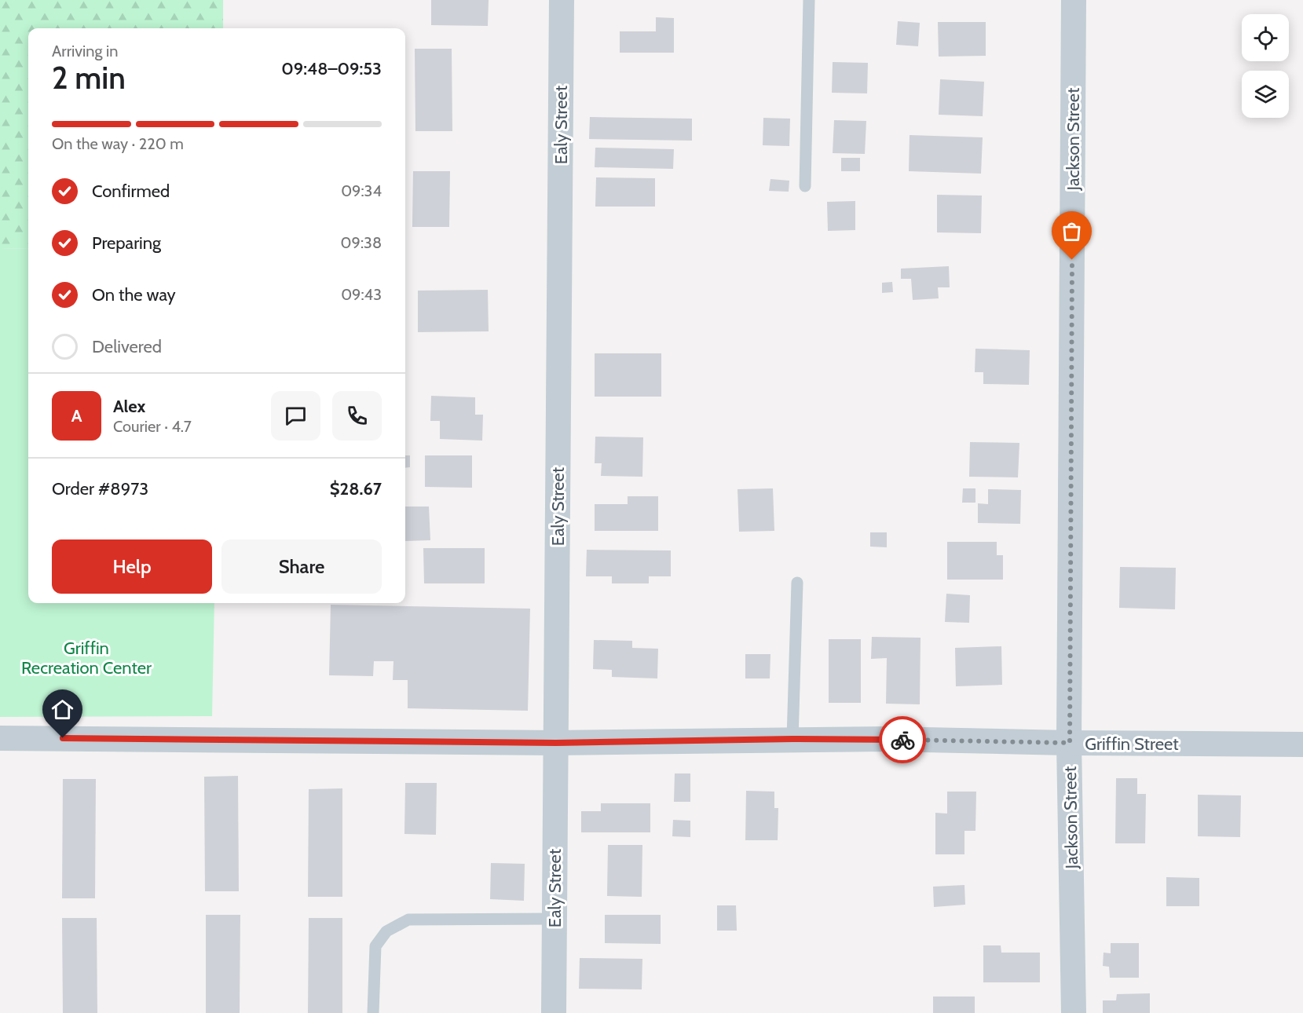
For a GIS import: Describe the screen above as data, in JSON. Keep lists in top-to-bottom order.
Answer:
{
  "streets": {
    "street": ["Ealy Street", "Jackson Street", "Griffin Street"]
  },
  "crossings": [
    ["Ealy Street", "Griffin Street"],
    ["Jackson Street", "Griffin Street"]
  ],
  "parks": ["Griffin Recreation Center"],
  "page": {
    "heading": ["2 min", "Arriving in", "09:48–09:53"],
    "panel": [
      "Alex",
      "Courier · 4.7",
      "Order #8973",
      "$28.67"
    ],
    "bar": "On the way · 220 m",
    "list": [
      ["Confirmed", "09:34"],
      ["Preparing", "09:38"],
      ["On the way", "09:43"],
      "Delivered"
    ],
    "round": "A",
    "buttons": ["Help", "Share"]
  }
}
